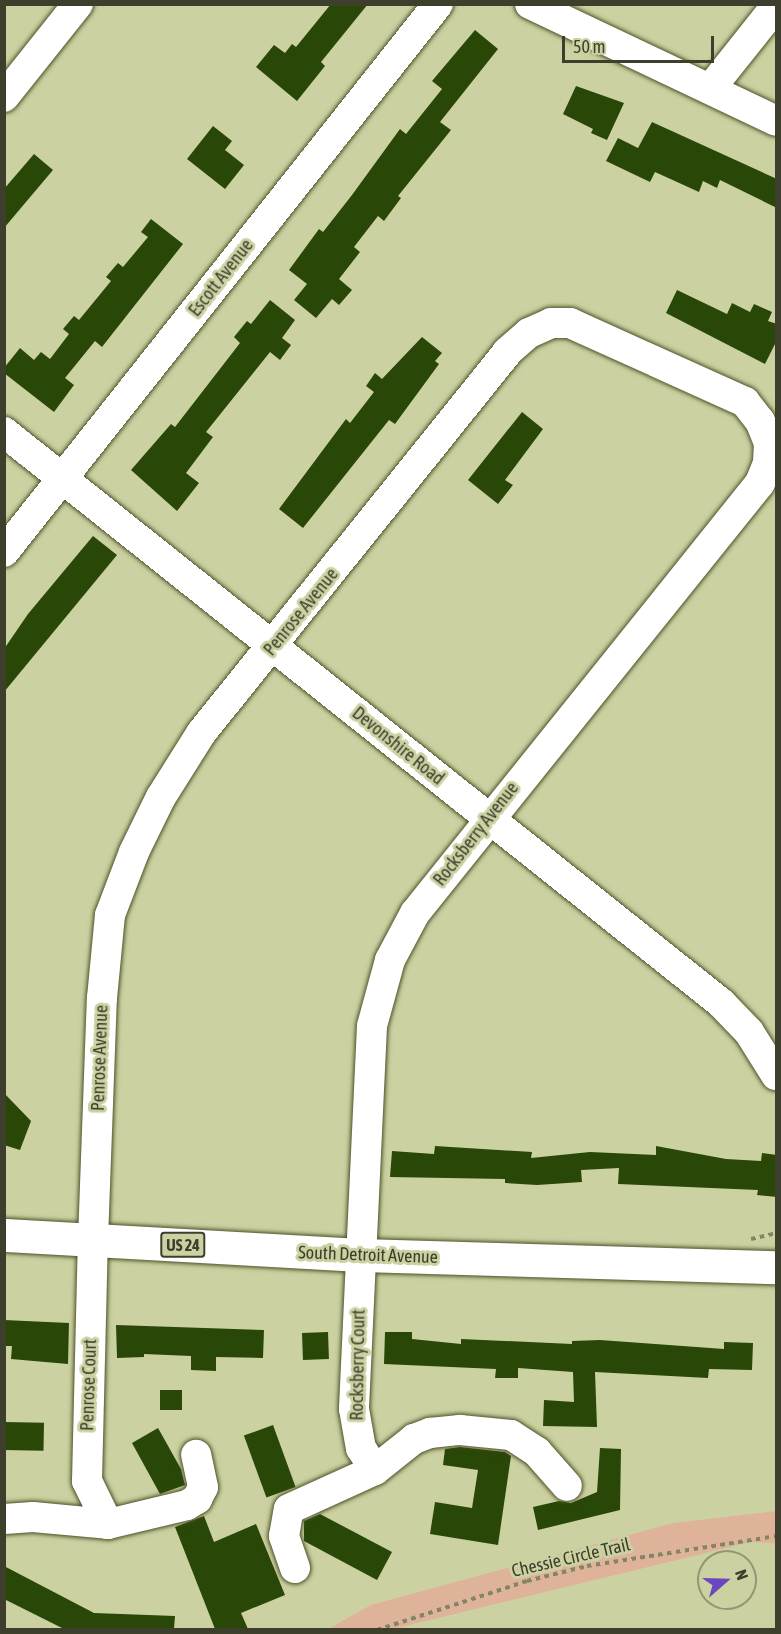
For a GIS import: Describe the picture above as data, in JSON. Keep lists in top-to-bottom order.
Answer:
{
  "streets": {
    "main road": ["US 24", "South Detroit Avenue"],
    "street": [
      "Escott Avenue",
      "Penrose Avenue",
      "Devonshire Road",
      "Rocksberry Avenue",
      "Rocksberry Court",
      "Penrose Court"
    ],
    "path": ["Chessie Circle Trail"]
  },
  "crossings": [
    ["Escott Avenue", "Devonshire Road"],
    ["Penrose Avenue", "Devonshire Road"],
    ["Penrose Avenue", "Rocksberry Avenue"],
    ["Penrose Avenue", "South Detroit Avenue"],
    ["Penrose Avenue", "Penrose Court"],
    ["Devonshire Road", "Rocksberry Avenue"],
    ["Rocksberry Avenue", "South Detroit Avenue"],
    ["Rocksberry Avenue", "Rocksberry Court"],
    ["South Detroit Avenue", "Rocksberry Court"],
    ["South Detroit Avenue", "Penrose Court"]
  ],
  "scale_bar": "50 m",
  "north": "right"
}
